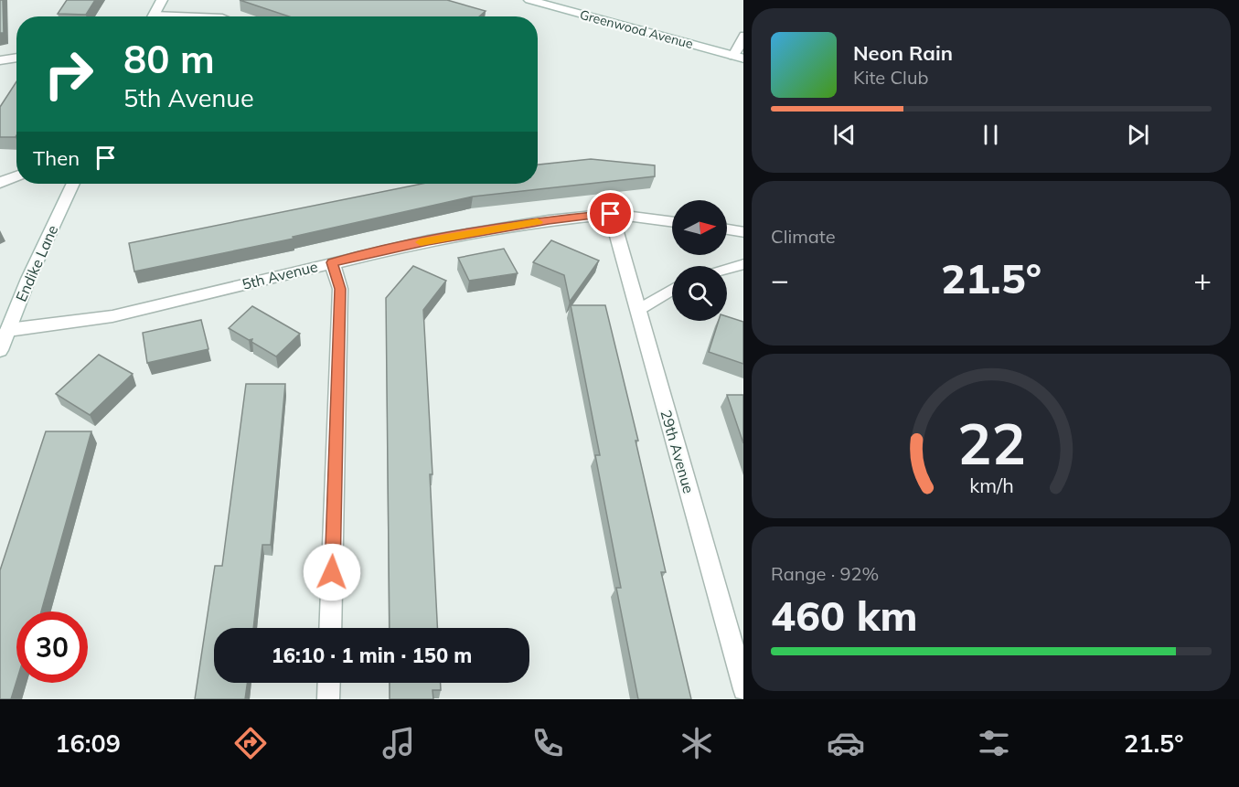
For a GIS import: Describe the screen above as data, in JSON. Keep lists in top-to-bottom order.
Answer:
{
  "streets": {
    "street": [
      "Greenwood Avenue",
      "Endike Lane",
      "5th Avenue",
      "29th Avenue"
    ]
  },
  "crossings": [
    ["Endike Lane", "5th Avenue"],
    ["5th Avenue", "29th Avenue"]
  ],
  "north": "right",
  "page": {
    "turn": ["80 m", "5th Avenue"],
    "song": ["Neon Rain", "Kite Club"],
    "then": "Then",
    "tile": [
      "Climate",
      ["Range · 92%", "460 km"]
    ],
    "heat": ["−", "21.5°", "+"],
    "limit": "30",
    "trip": "16:10 · 1 min · 150 m",
    "tabs": ["16:09", "21.5°"],
    "gauge": ["22", "km/h"]
  }
}
